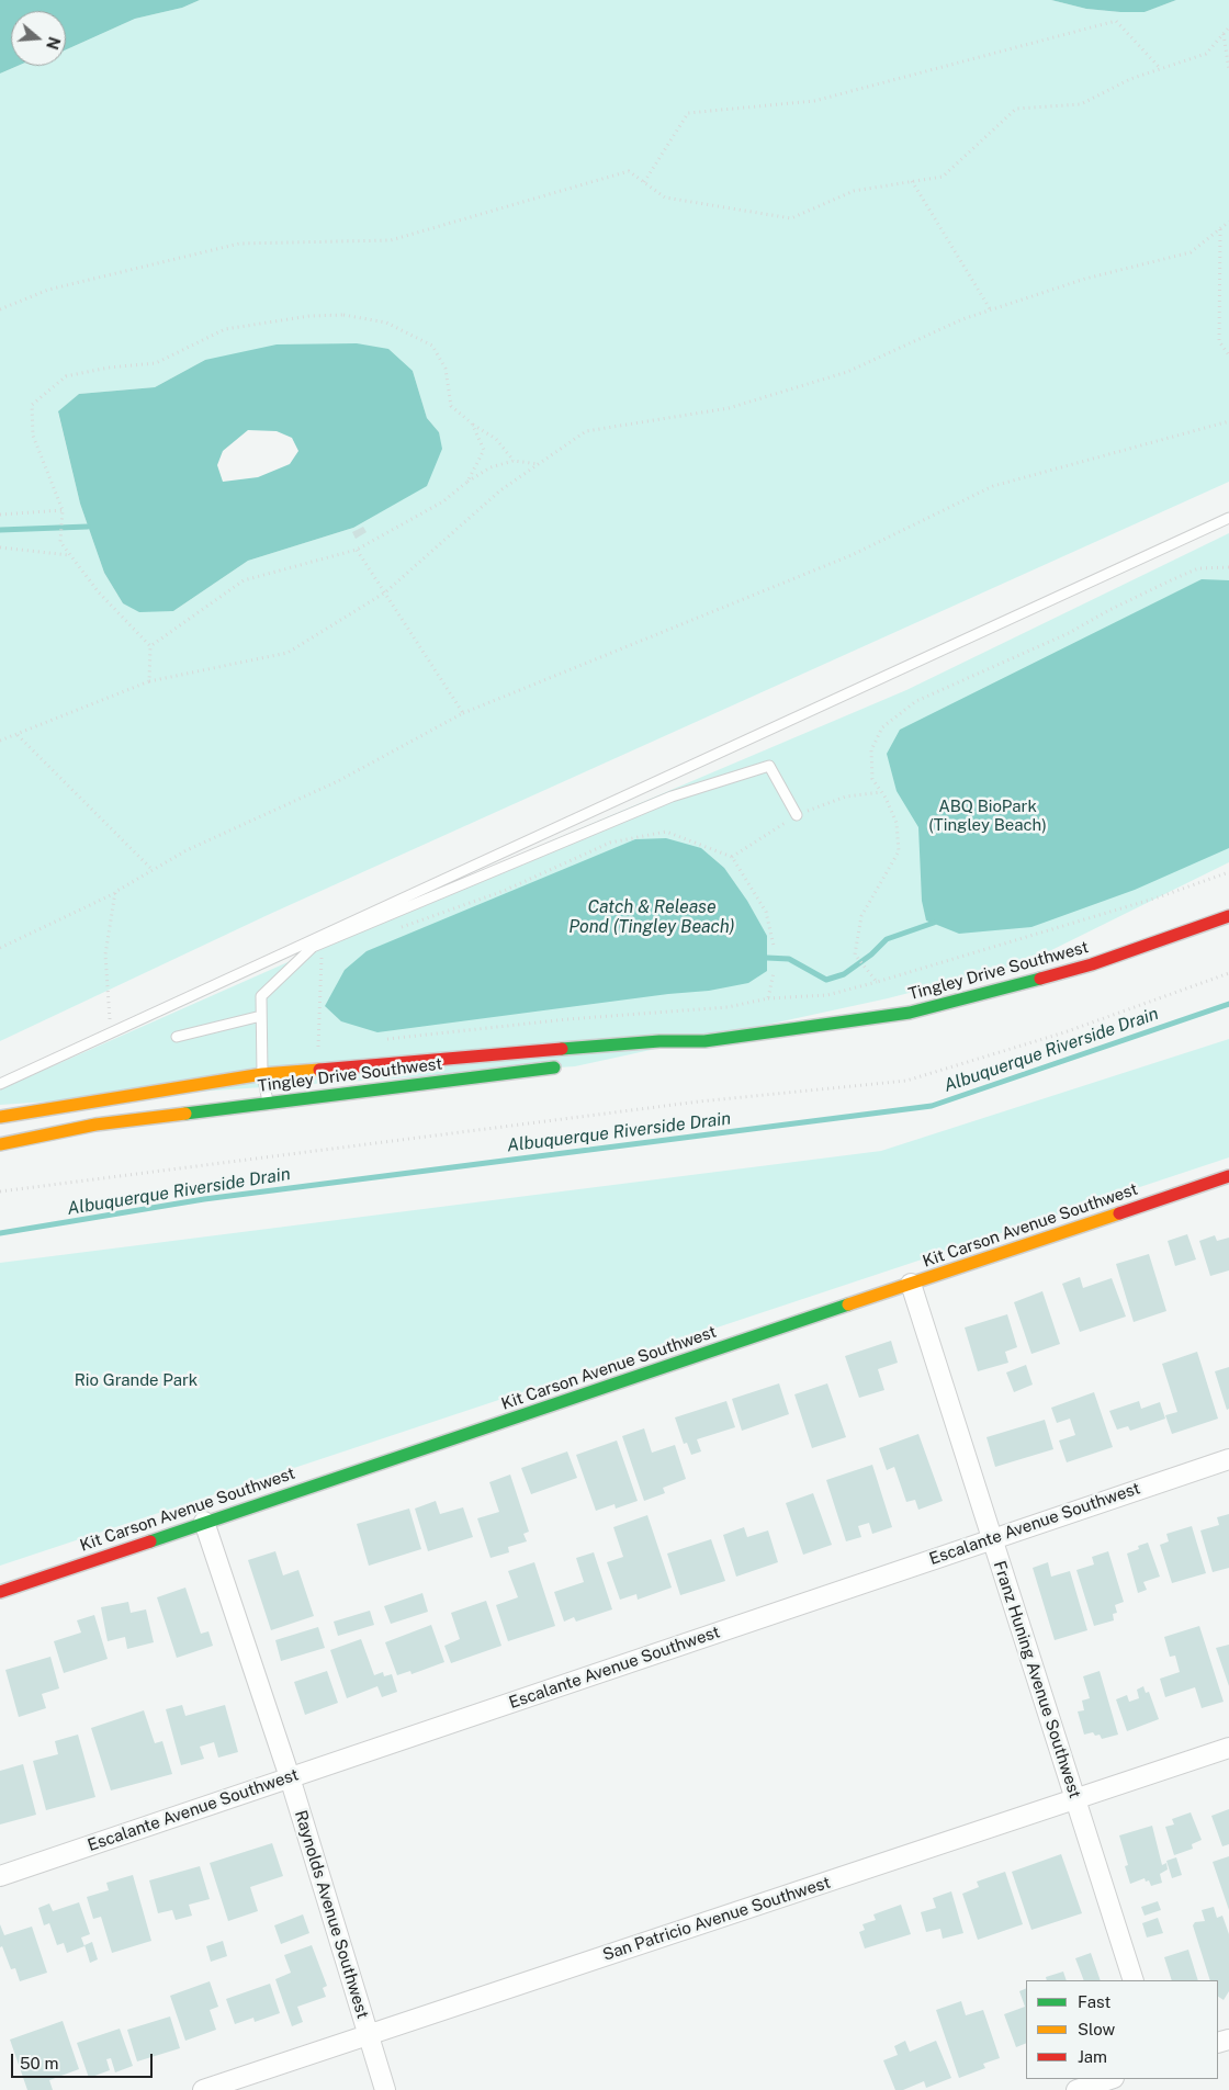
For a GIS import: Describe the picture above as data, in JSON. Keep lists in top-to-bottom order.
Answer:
{
  "streets": {
    "street": [
      "Tingley Drive Southwest",
      "Kit Carson Avenue Southwest",
      "Escalante Avenue Southwest",
      "Franz Huning Avenue Southwest",
      "Raynolds Avenue Southwest",
      "San Patricio Avenue Southwest"
    ]
  },
  "crossings": [
    ["Kit Carson Avenue Southwest", "Franz Huning Avenue Southwest"],
    ["Kit Carson Avenue Southwest", "Raynolds Avenue Southwest"],
    ["Escalante Avenue Southwest", "Franz Huning Avenue Southwest"],
    ["Escalante Avenue Southwest", "Raynolds Avenue Southwest"],
    ["Franz Huning Avenue Southwest", "San Patricio Avenue Southwest"],
    ["Raynolds Avenue Southwest", "San Patricio Avenue Southwest"]
  ],
  "water": ["Catch & Release Pond (Tingley Beach)", "Albuquerque Riverside Drain"],
  "parks": ["ABQ BioPark (Tingley Beach)", "Rio Grande Park"],
  "legend": ["Fast", "Slow", "Jam"],
  "scale_bar": "50 m",
  "north": "right"
}
